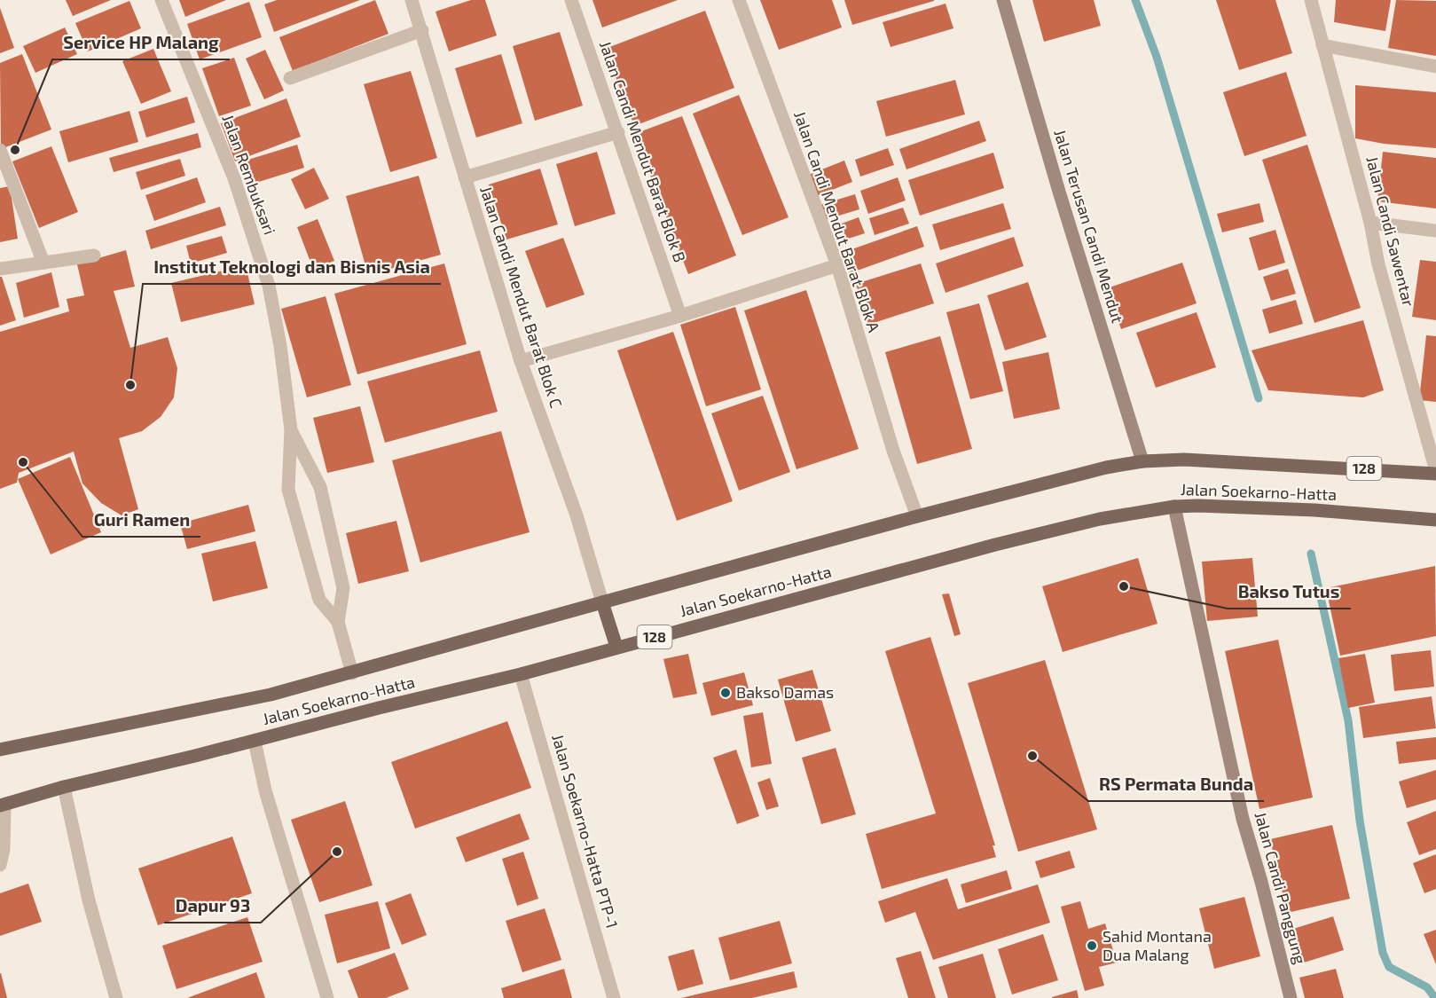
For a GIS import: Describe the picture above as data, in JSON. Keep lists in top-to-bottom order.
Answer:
{
  "streets": {
    "main road": [
      "Jalan Terusan Candi Mendut",
      "128",
      "Jalan Soekarno-Hatta",
      "Jalan Candi Panggung"
    ],
    "street": [
      "Jalan Candi Mendut Barat Blok B",
      "Jalan Rembuksari",
      "Jalan Candi Mendut Barat Blok A",
      "Jalan Candi Sawentar",
      "Jalan Candi Mendut Barat Blok C",
      "Jalan Soekarno-Hatta PTP-1"
    ]
  },
  "crossings": [
    ["Jalan Rembuksari", "Jalan Soekarno-Hatta"],
    ["Jalan Candi Mendut Barat Blok A", "Jalan Soekarno-Hatta"],
    ["Jalan Terusan Candi Mendut", "Jalan Soekarno-Hatta"],
    ["Jalan Candi Sawentar", "Jalan Soekarno-Hatta"],
    ["Jalan Candi Mendut Barat Blok C", "Jalan Soekarno-Hatta"],
    ["Jalan Soekarno-Hatta", "Jalan Soekarno-Hatta PTP-1"],
    ["Jalan Soekarno-Hatta", "Jalan Candi Panggung"]
  ],
  "places": [
    "Service HP Malang",
    "Institut Teknologi dan Bisnis Asia",
    "Guri Ramen",
    "Bakso Tutus",
    "Bakso Damas",
    "RS Permata Bunda",
    "Dapur 93",
    "Sahid Montana Dua Malang"
  ]
}
